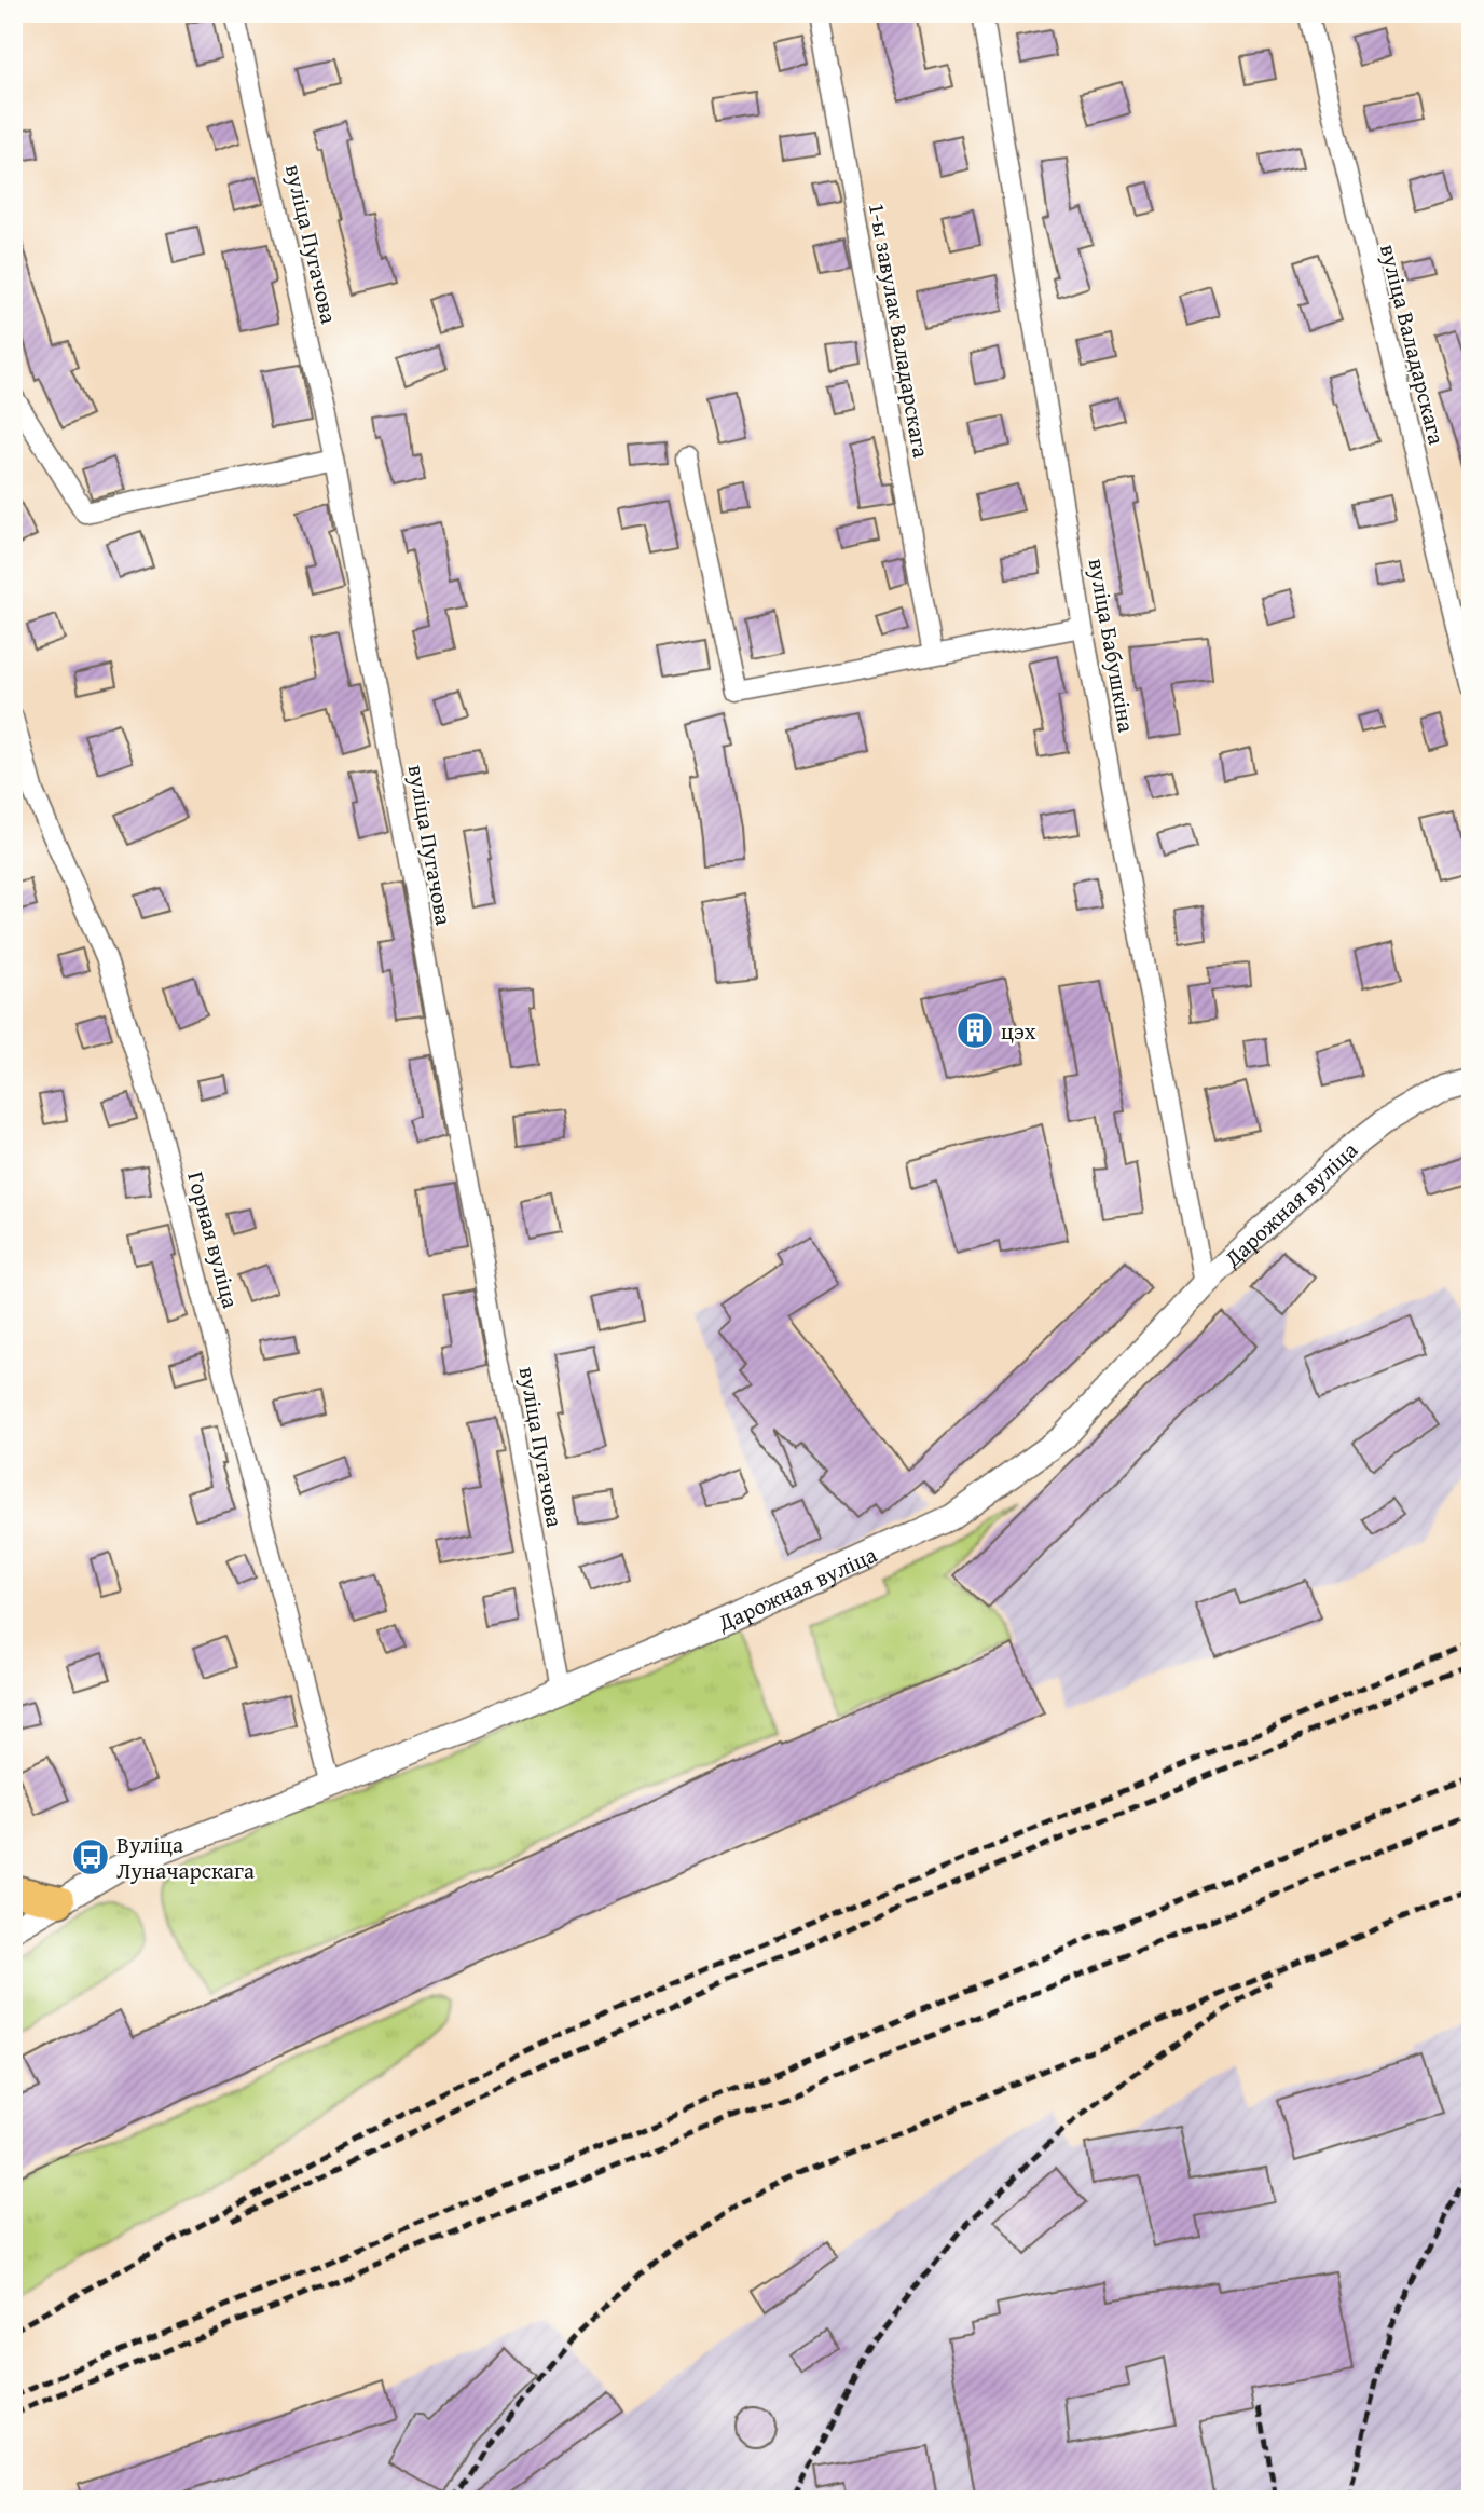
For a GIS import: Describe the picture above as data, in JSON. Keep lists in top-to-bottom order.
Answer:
{
  "streets": {
    "street": [
      "вуліца Пугачова",
      "1-ы завулак Валадарскага",
      "вуліца Валадарскага",
      "вуліца Бабушкіна",
      "Дарожная вуліца",
      "Горная вуліца"
    ]
  },
  "crossings": [
    ["вуліца Пугачова", "Дарожная вуліца"],
    ["вуліца Бабушкіна", "Дарожная вуліца"],
    ["Дарожная вуліца", "Горная вуліца"]
  ],
  "places": {
    "building": ["цэх"],
    "bus stop": ["Вуліца Луначарскага"]
  }
}
